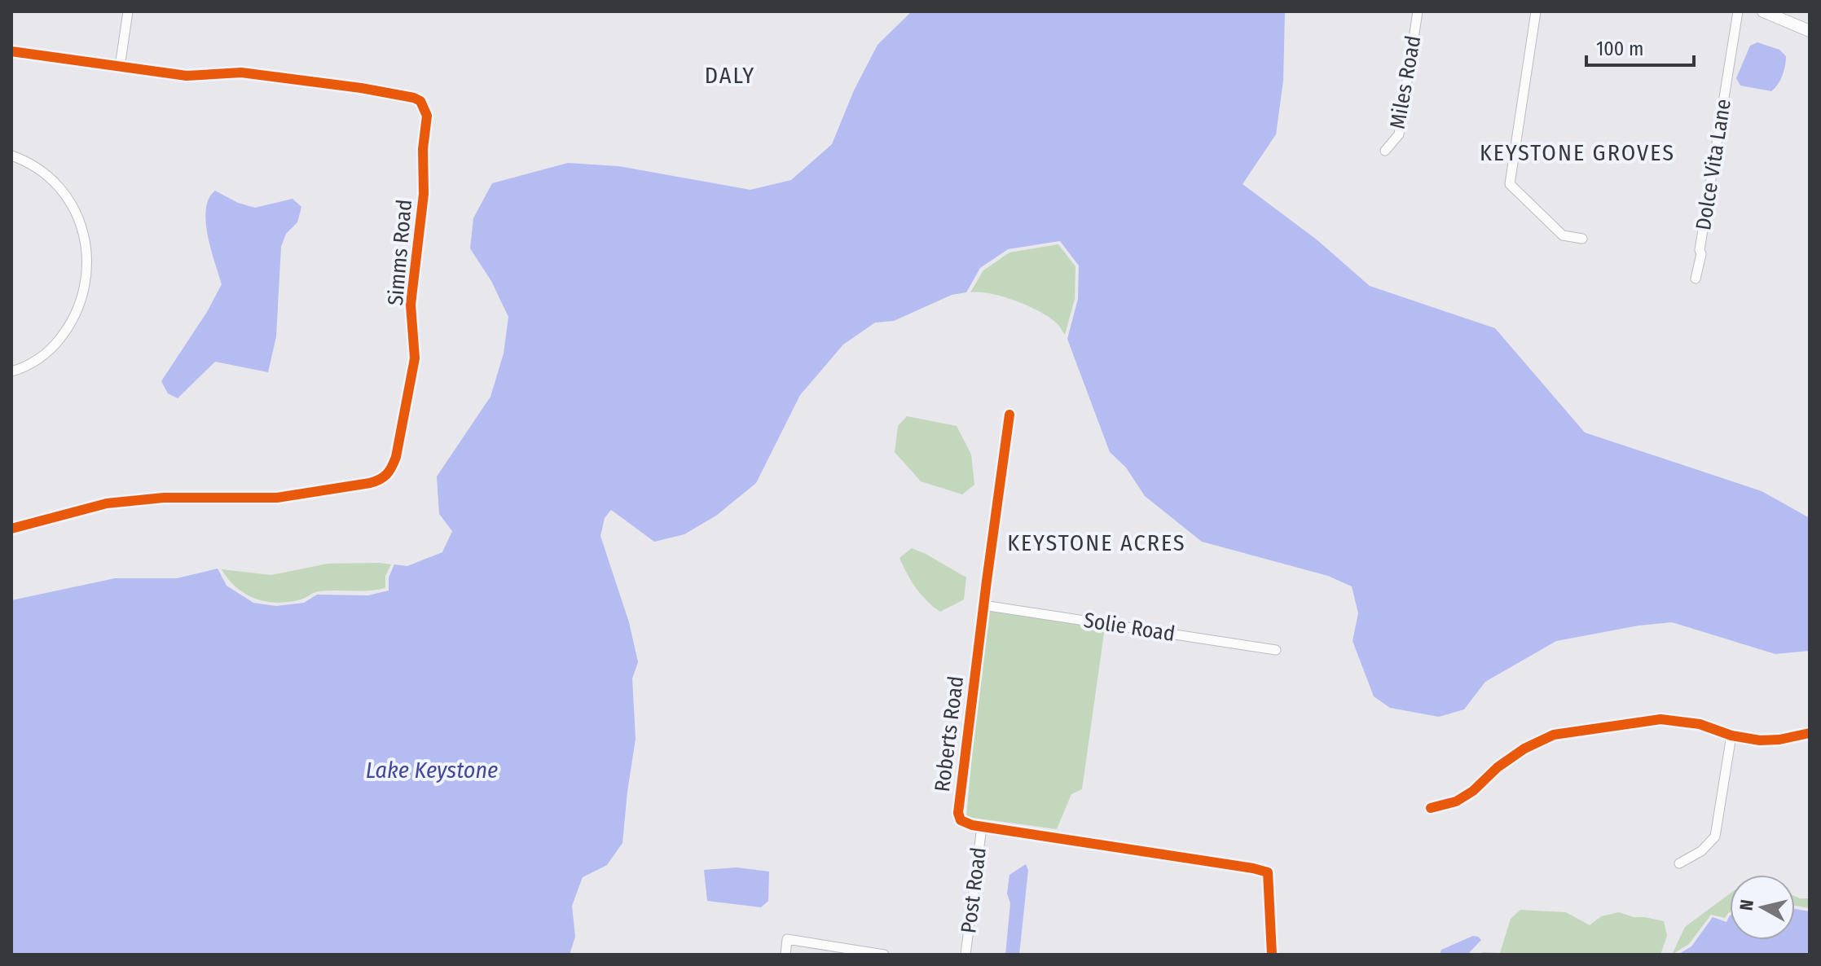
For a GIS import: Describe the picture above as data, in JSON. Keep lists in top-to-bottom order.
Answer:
{
  "streets": {
    "street": [
      "Miles Road",
      "Dolce Vita Lane",
      "Simms Road",
      "Solie Road",
      "Roberts Road",
      "Post Road"
    ]
  },
  "crossings": [
    ["Solie Road", "Roberts Road"],
    ["Roberts Road", "Post Road"]
  ],
  "districts": ["DALY", "KEYSTONE GROVES", "KEYSTONE ACRES"],
  "water": ["Lake Keystone"],
  "scale_bar": "100 m",
  "north": "left"
}
